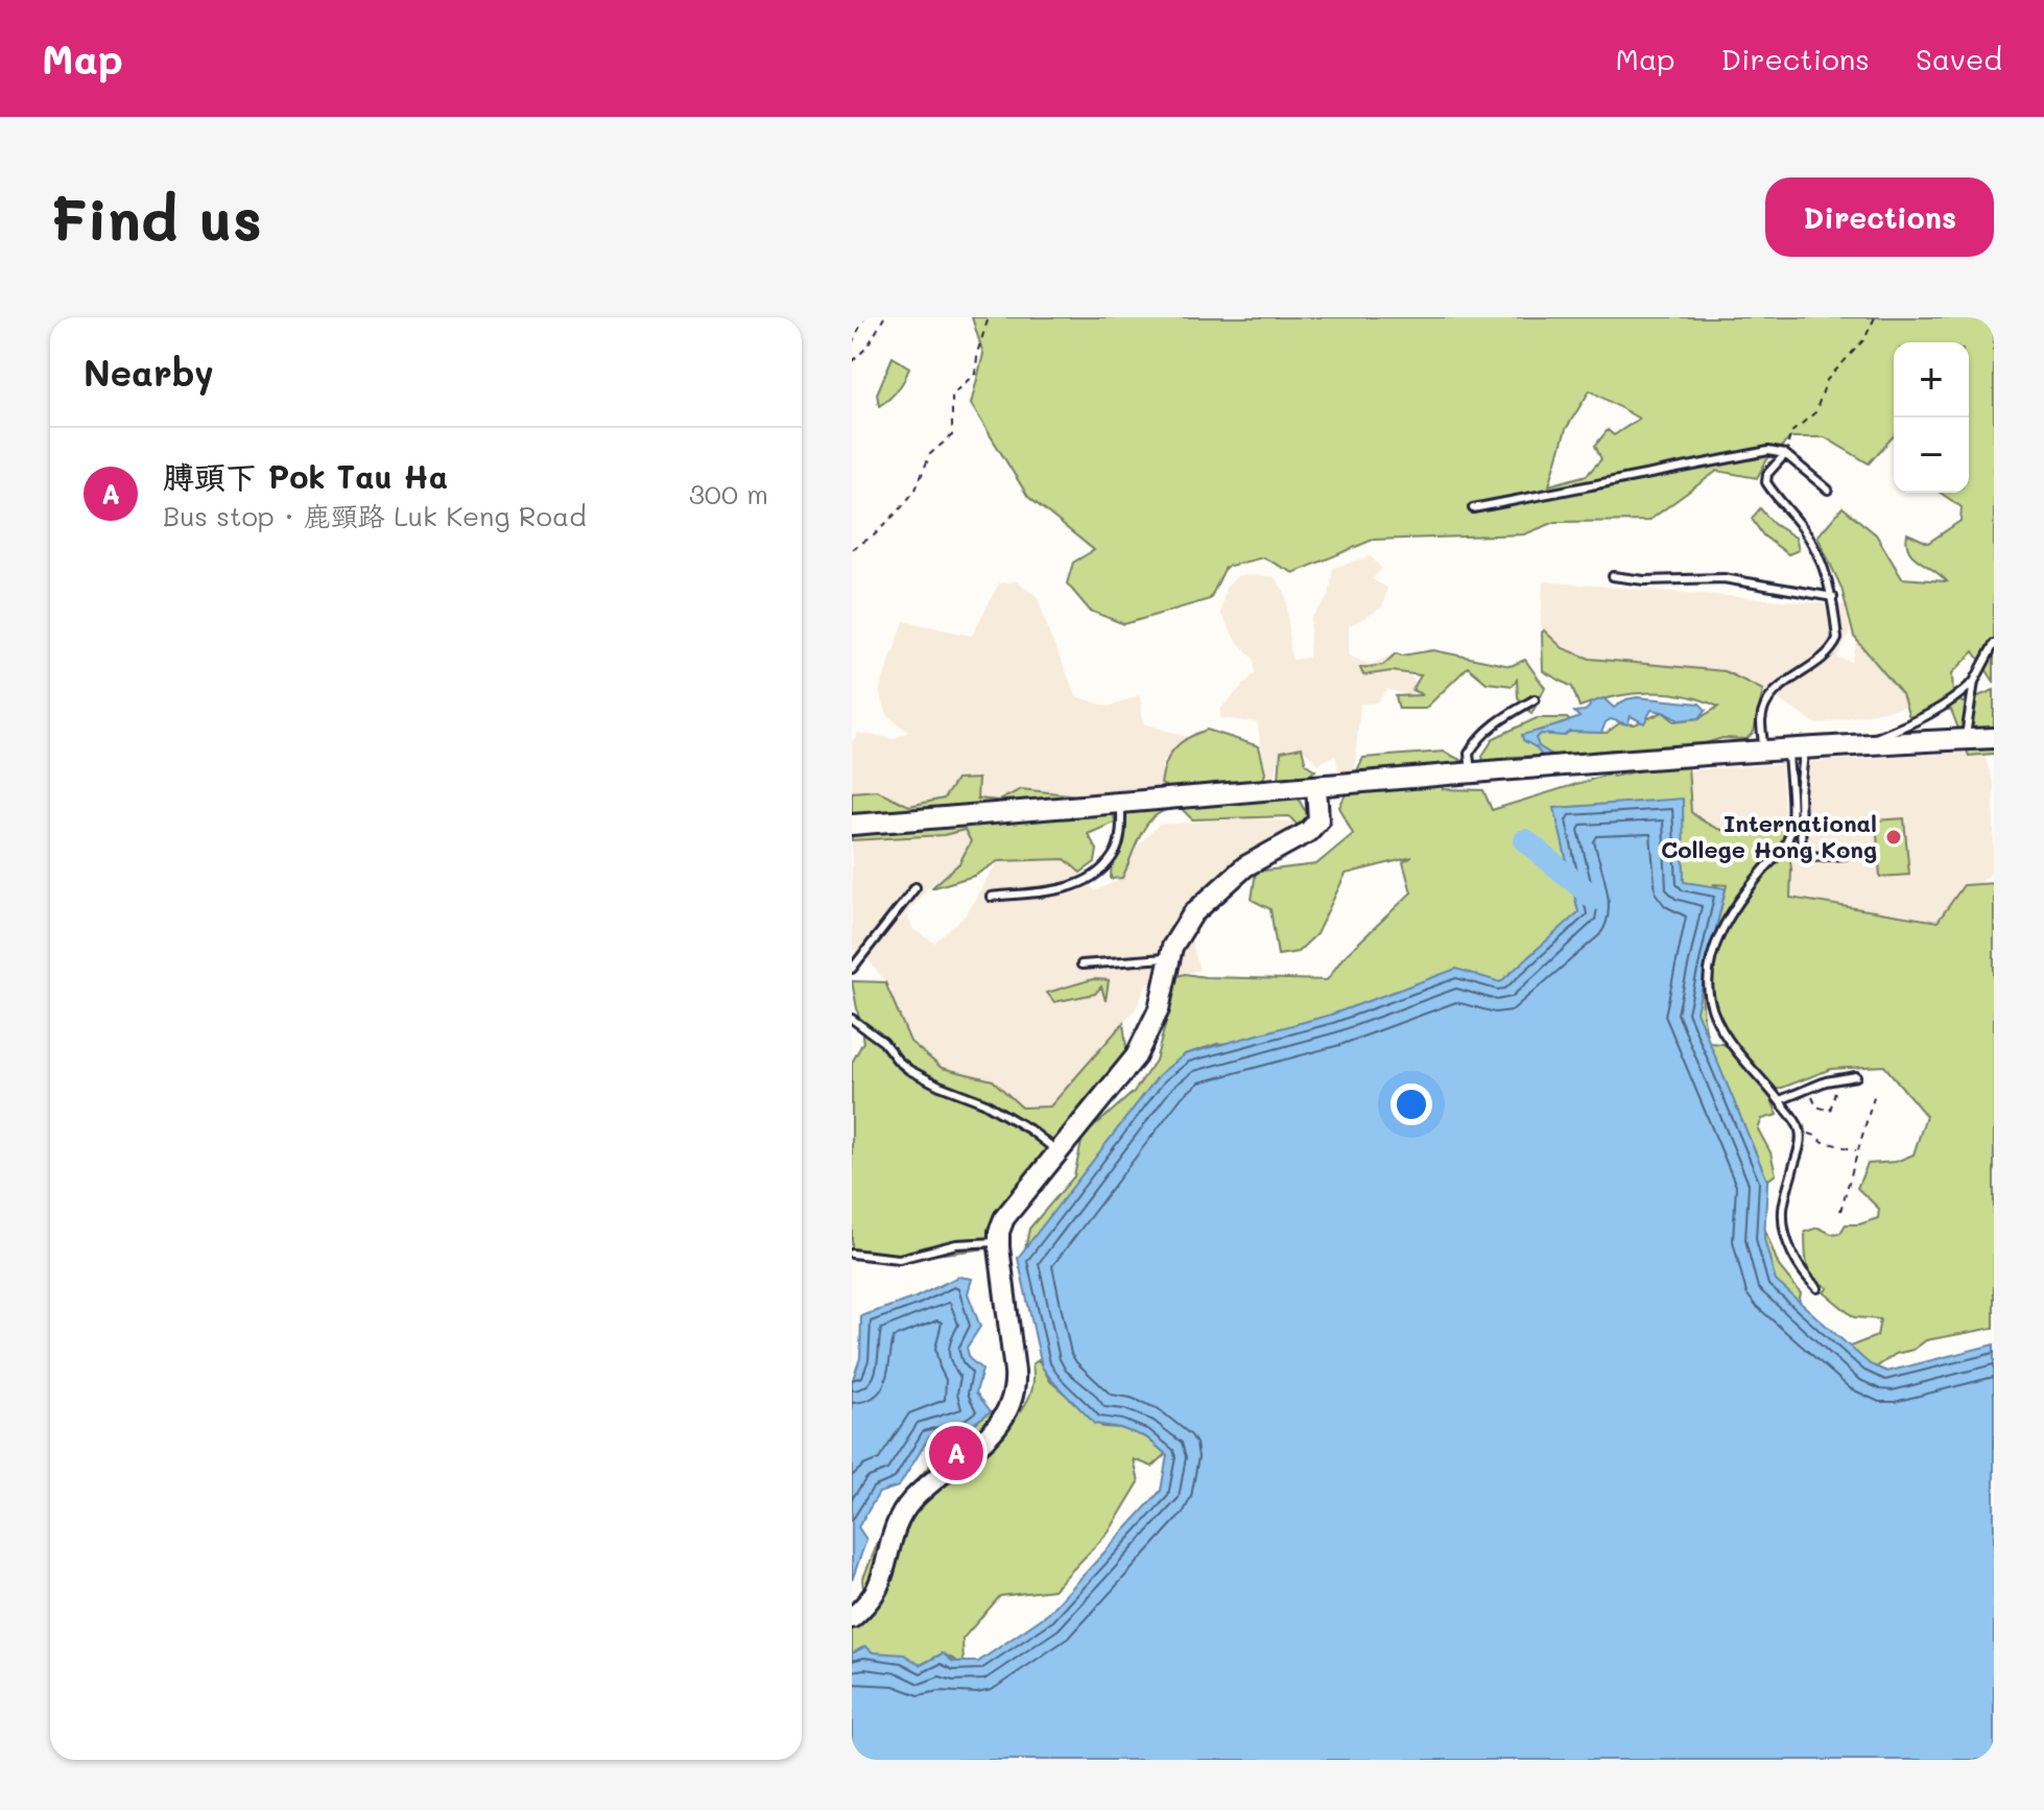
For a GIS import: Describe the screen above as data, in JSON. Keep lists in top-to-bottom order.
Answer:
{
  "places": ["International College Hong Kong"],
  "page": {
    "header": "Map",
    "nav": ["Map", "Directions", "Saved"],
    "buttons": "Directions",
    "title": "Find us",
    "heading": "Nearby",
    "map_buttons": ["+", "−"],
    "list": [
      {
        "mark": "A",
        "name": "膊頭下 Pok Tau Ha",
        "note": "Bus stop · 鹿頸路 Luk Keng Road",
        "value": "300 m"
      }
    ],
    "pins": "A"
  }
}
